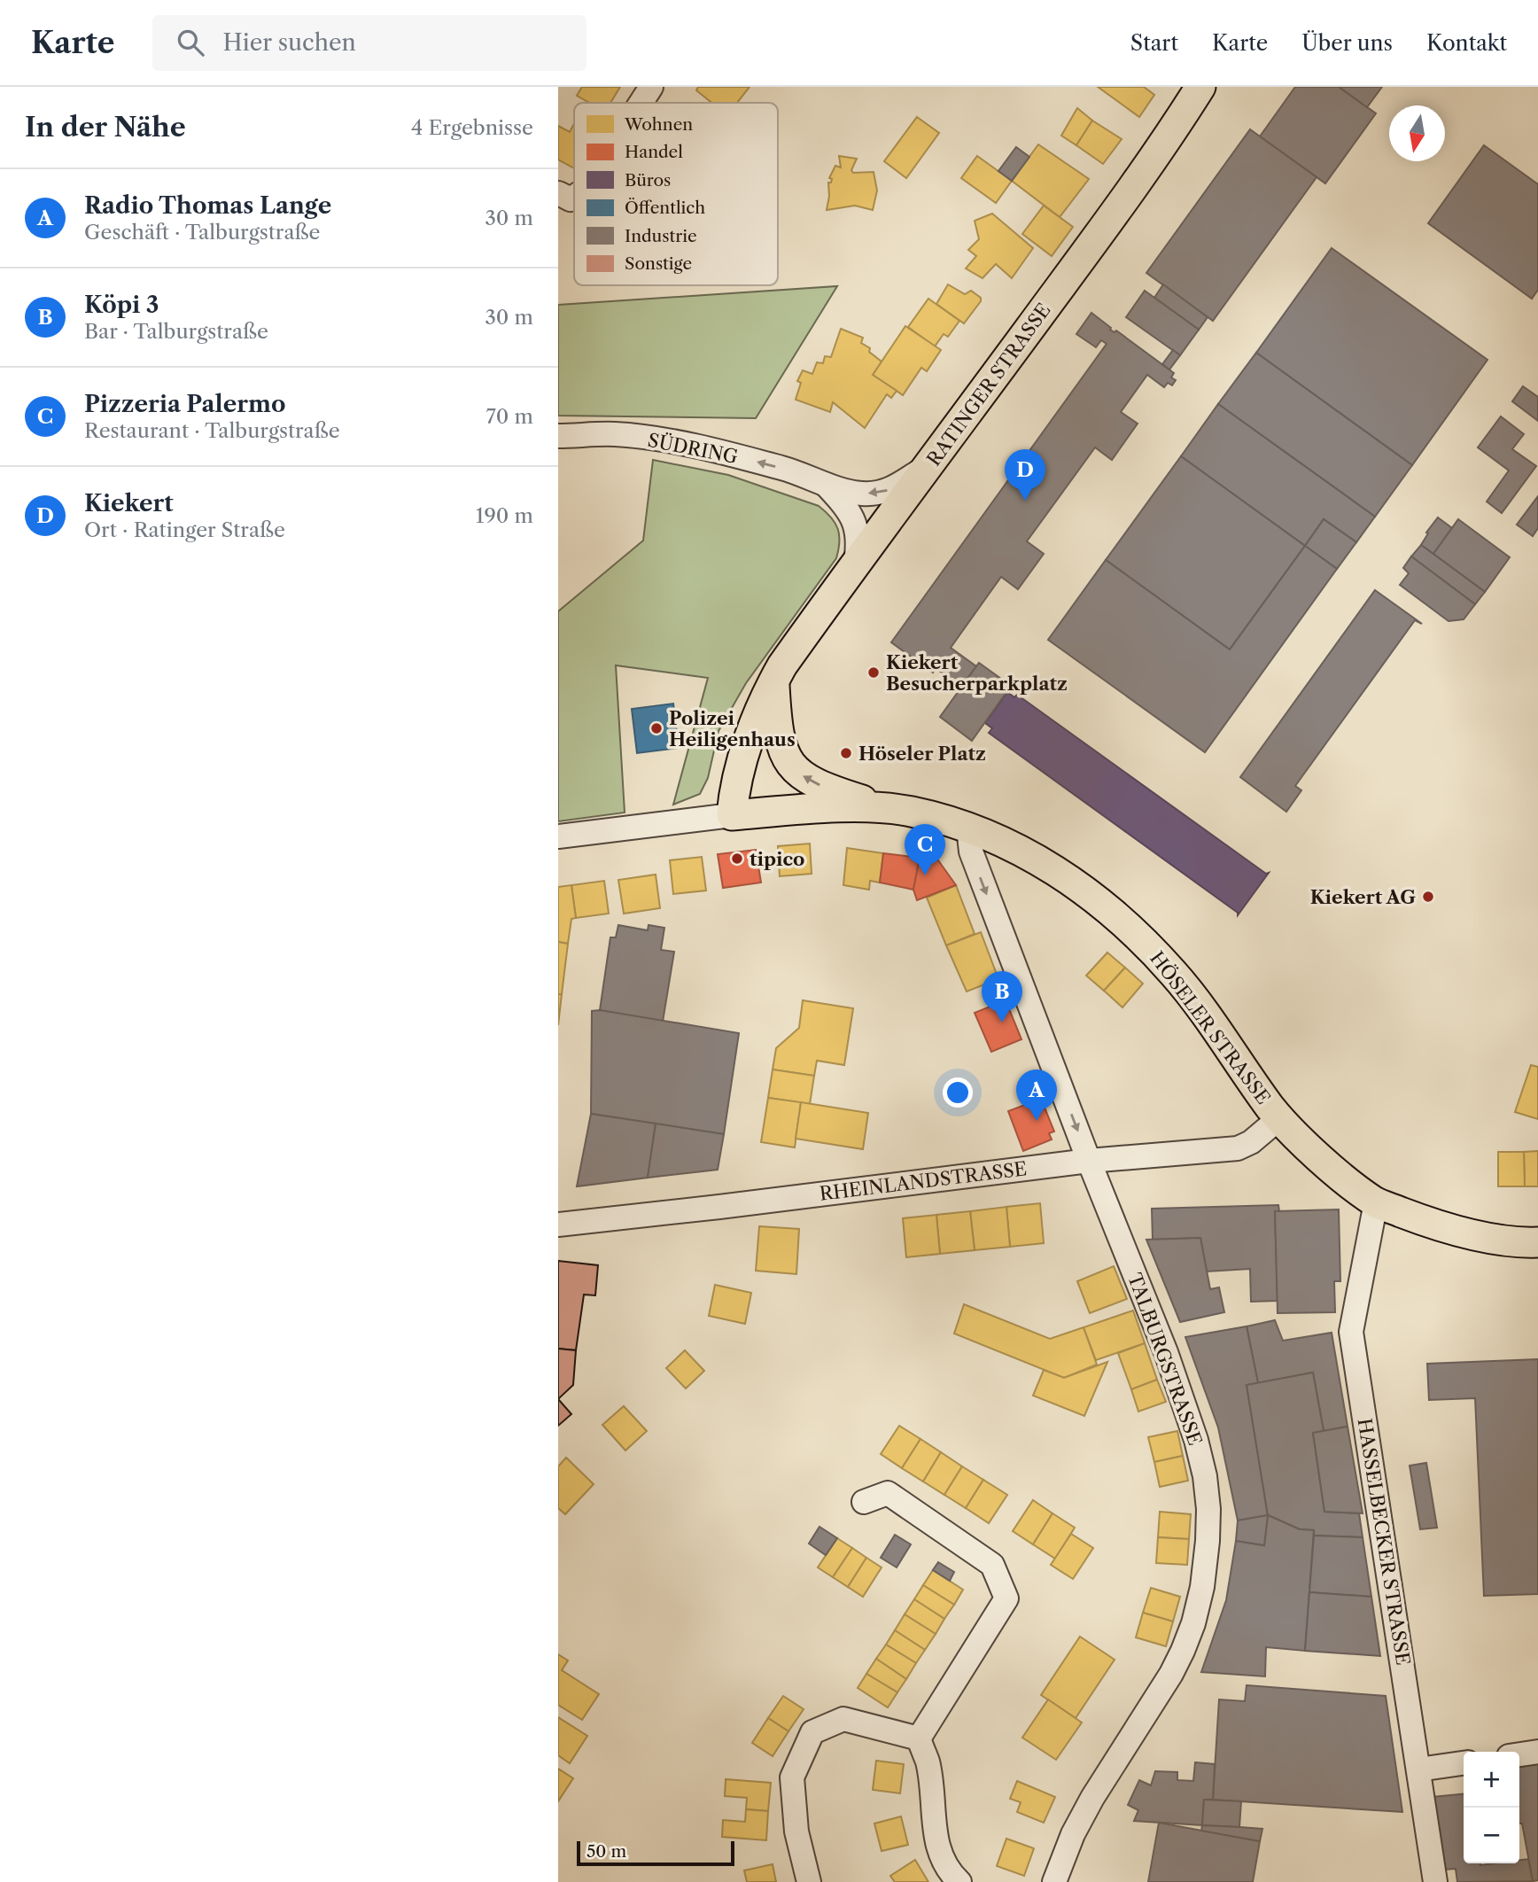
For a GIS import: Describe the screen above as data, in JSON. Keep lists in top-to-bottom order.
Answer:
{
  "streets": {
    "main road": ["RATINGER STRASSE", "HÖSELER STRASSE"],
    "street": [
      "SÜDRING",
      "RHEINLANDSTRASSE",
      "TALBURGSTRASSE",
      "HASSELBECKER STRASSE"
    ]
  },
  "crossings": [
    ["RATINGER STRASSE", "SÜDRING"],
    ["RATINGER STRASSE", "HÖSELER STRASSE"],
    ["HÖSELER STRASSE", "RHEINLANDSTRASSE"],
    ["HÖSELER STRASSE", "TALBURGSTRASSE"],
    ["HÖSELER STRASSE", "HASSELBECKER STRASSE"],
    ["RHEINLANDSTRASSE", "TALBURGSTRASSE"]
  ],
  "one_way": ["SÜDRING"],
  "places": [
    "Kiekert Besucherparkplatz",
    "Polizei Heiligenhaus",
    "Höseler Platz",
    "tipico",
    "Kiekert AG"
  ],
  "legend": [
    "Wohnen",
    "Handel",
    "Büros",
    "Öffentlich",
    "Industrie",
    "Sonstige"
  ],
  "scale_bar": "50 m",
  "north": "bottom",
  "page": {
    "header": "Karte",
    "search": "Hier suchen",
    "nav": [
      "Start",
      "Karte",
      "Über uns",
      "Kontakt"
    ],
    "heading": ["In der Nähe", "4 Ergebnisse"],
    "list": [
      {
        "mark": "A",
        "name": "Radio Thomas Lange",
        "note": "Geschäft · Talburgstraße",
        "value": "30 m"
      },
      {
        "mark": "B",
        "name": "Köpi 3",
        "note": "Bar · Talburgstraße",
        "value": "30 m"
      },
      {
        "mark": "C",
        "name": "Pizzeria Palermo",
        "note": "Restaurant · Talburgstraße",
        "value": "70 m"
      },
      {
        "mark": "D",
        "name": "Kiekert",
        "note": "Ort · Ratinger Straße",
        "value": "190 m"
      }
    ],
    "pins": [
      "D",
      "C",
      "B",
      "A"
    ],
    "map_buttons": ["+", "−"],
    "scale": "50 m"
  }
}
